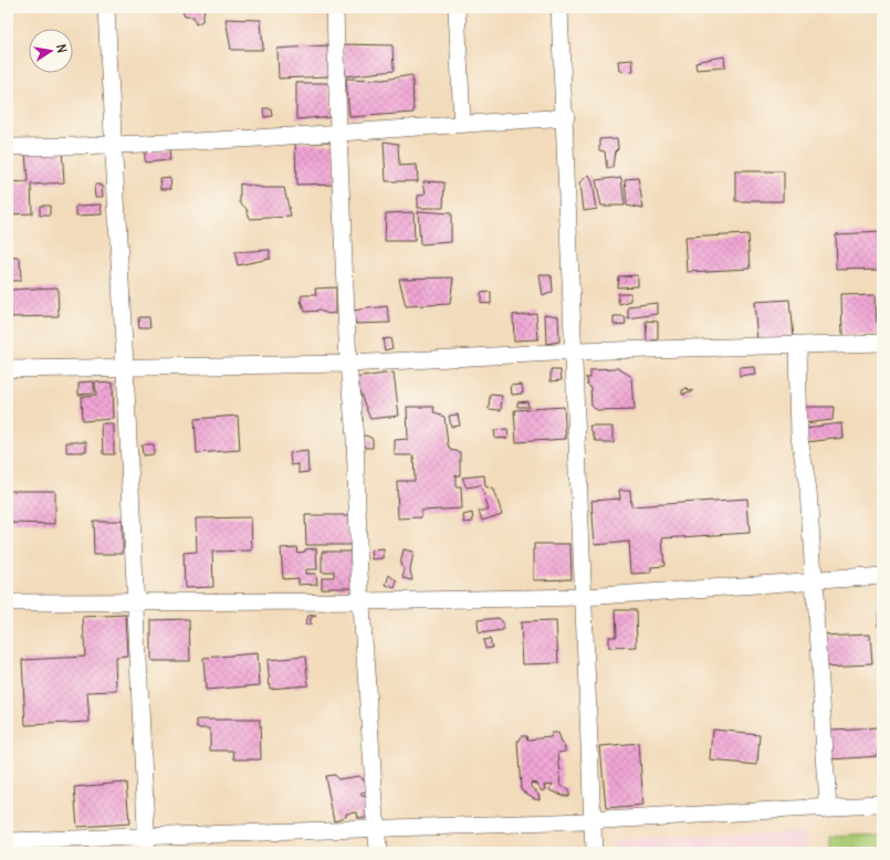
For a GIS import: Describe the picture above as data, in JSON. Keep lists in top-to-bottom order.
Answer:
{
  "north": "right"
}
